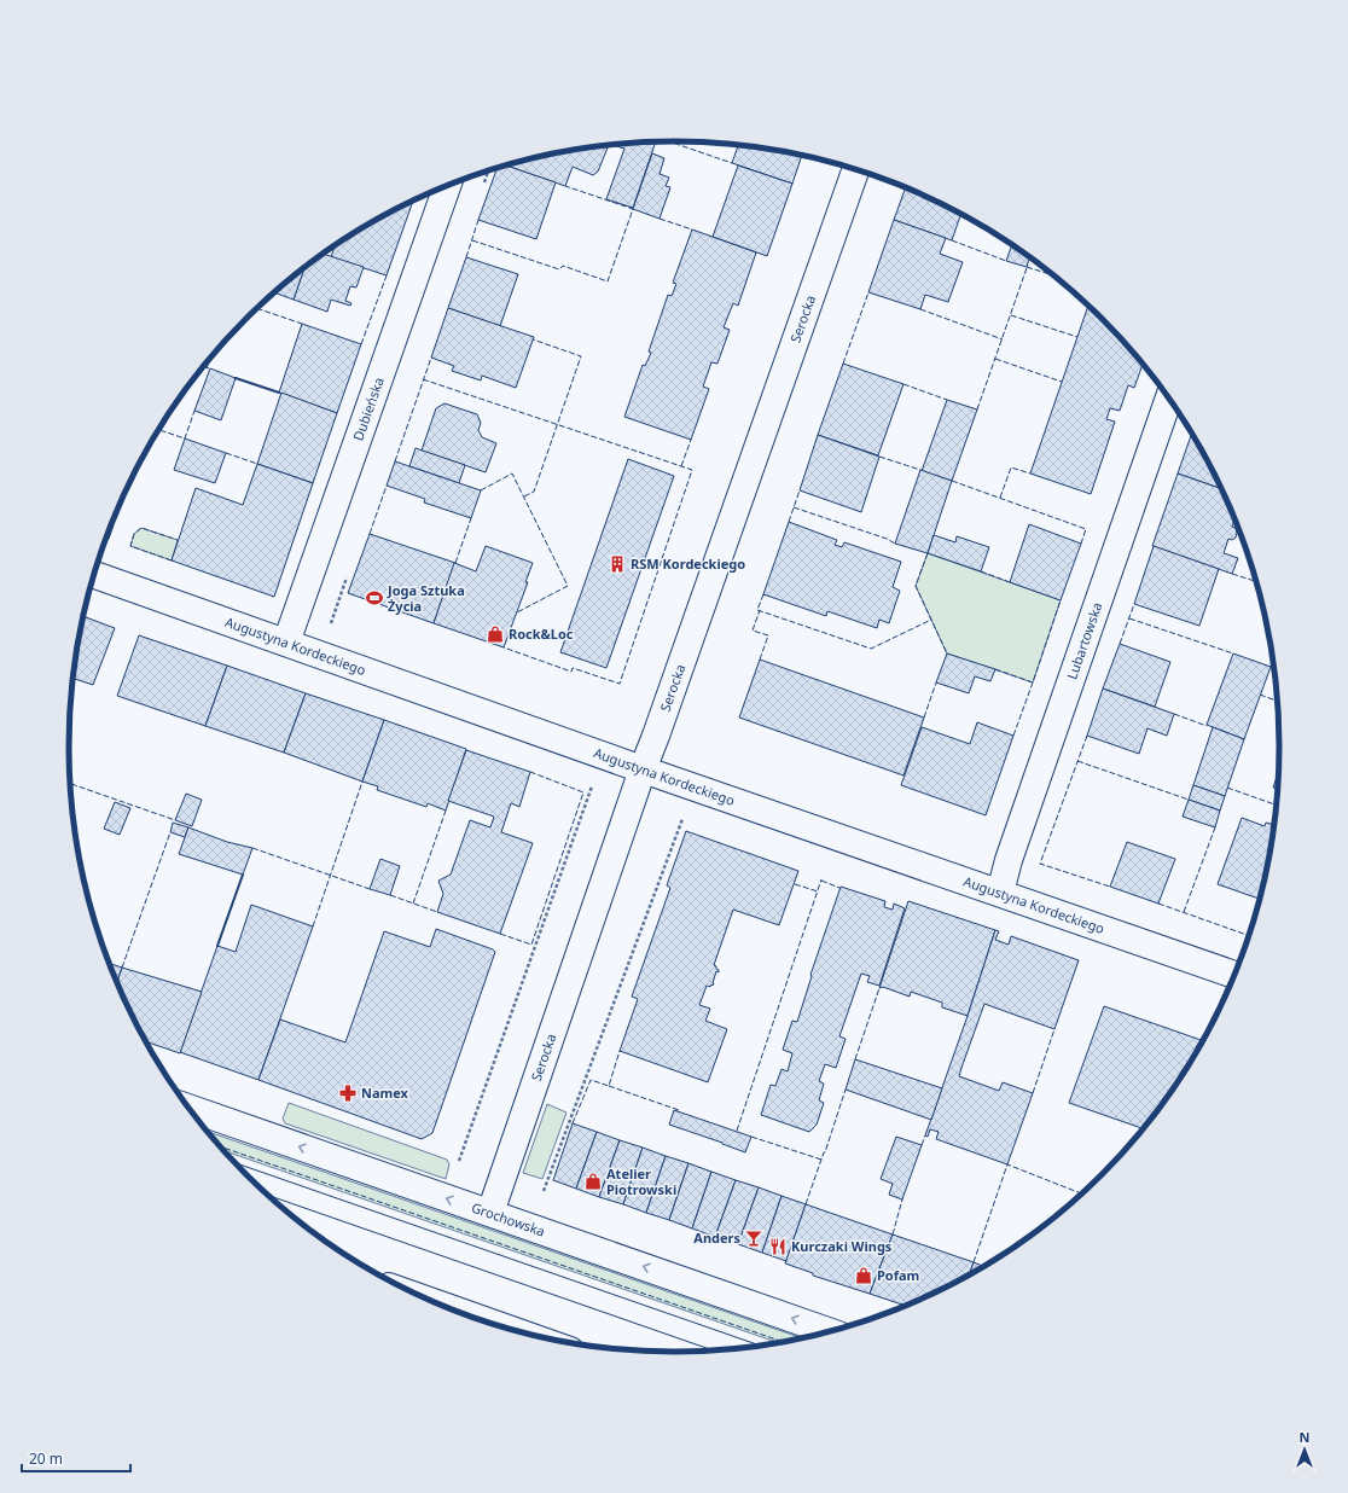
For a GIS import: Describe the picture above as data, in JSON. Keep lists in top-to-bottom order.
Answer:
{
  "streets": {
    "street": [
      "Serocka",
      "Dubieńska",
      "Lubartowska",
      "Augustyna Kordeckiego",
      "Grochowska"
    ]
  },
  "crossings": [
    ["Serocka", "Augustyna Kordeckiego"],
    ["Serocka", "Grochowska"],
    ["Dubieńska", "Augustyna Kordeckiego"],
    ["Lubartowska", "Augustyna Kordeckiego"]
  ],
  "one_way": ["Grochowska"],
  "places": {
    "building": ["RSM Kordeckiego"],
    "sports": ["Joga Sztuka Życia"],
    "shop": ["Rock&Loc", "Atelier Piotrowski", "Pofam"],
    "pharmacy": ["Namex"],
    "bar": ["Anders"],
    "restaurant": ["Kurczaki Wings"]
  },
  "scale_bar": "20 m",
  "north": "top"
}
